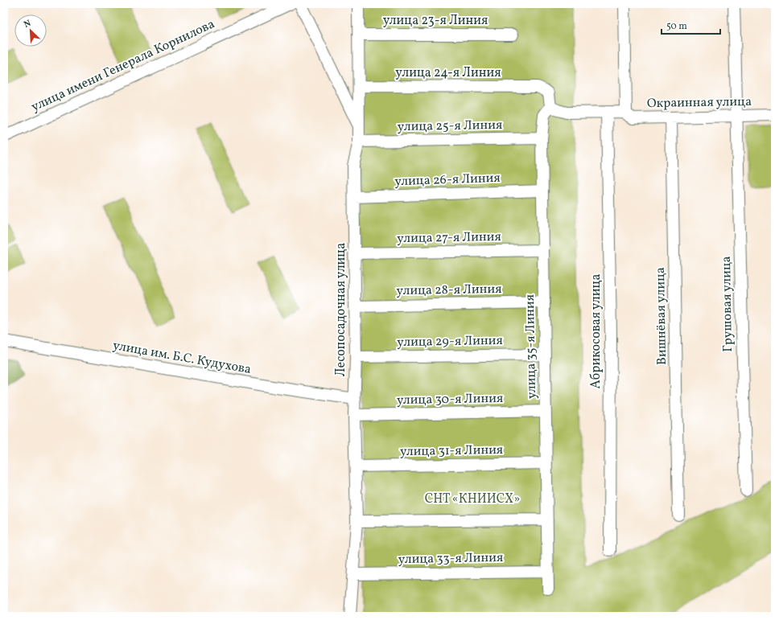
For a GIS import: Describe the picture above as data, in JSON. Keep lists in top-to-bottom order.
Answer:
{
  "streets": {
    "street": [
      "улица 23-я Линия",
      "улица имени Генерала Корнилова",
      "улица 24-я Линия",
      "Окраинная улица",
      "улица 25-я Линия",
      "улица 26-я Линия",
      "улица 27-я Линия",
      "улица 28-я Линия",
      "Грушовая улица",
      "Лесопосадочная улица",
      "Вишнёвая улица",
      "Абрикосовая улица",
      "улица 29-я Линия",
      "улица 35-я Линия",
      "улица им. Б.С. Кудухова",
      "улица 30-я Линия",
      "улица 31-я Линия",
      "улица 33-я Линия"
    ]
  },
  "crossings": [
    ["улица 23-я Линия", "Лесопосадочная улица"],
    ["улица 24-я Линия", "Лесопосадочная улица"],
    ["улица 24-я Линия", "улица 35-я Линия"],
    ["Окраинная улица", "Грушовая улица"],
    ["Окраинная улица", "Вишнёвая улица"],
    ["улица 25-я Линия", "Лесопосадочная улица"],
    ["улица 25-я Линия", "улица 35-я Линия"],
    ["улица 26-я Линия", "Лесопосадочная улица"],
    ["улица 26-я Линия", "улица 35-я Линия"],
    ["улица 27-я Линия", "Лесопосадочная улица"],
    ["улица 27-я Линия", "улица 35-я Линия"],
    ["улица 28-я Линия", "Лесопосадочная улица"],
    ["улица 28-я Линия", "улица 35-я Линия"],
    ["Лесопосадочная улица", "улица 29-я Линия"],
    ["Лесопосадочная улица", "улица им. Б.С. Кудухова"],
    ["Лесопосадочная улица", "улица 30-я Линия"],
    ["Лесопосадочная улица", "улица 31-я Линия"],
    ["Лесопосадочная улица", "улица 33-я Линия"],
    ["улица 29-я Линия", "улица 35-я Линия"],
    ["улица 35-я Линия", "улица 30-я Линия"],
    ["улица 35-я Линия", "улица 31-я Линия"],
    ["улица 35-я Линия", "улица 33-я Линия"]
  ],
  "parks": ["СНТ «КНИИСХ»"],
  "scale_bar": "50 m",
  "north": "top left"
}
